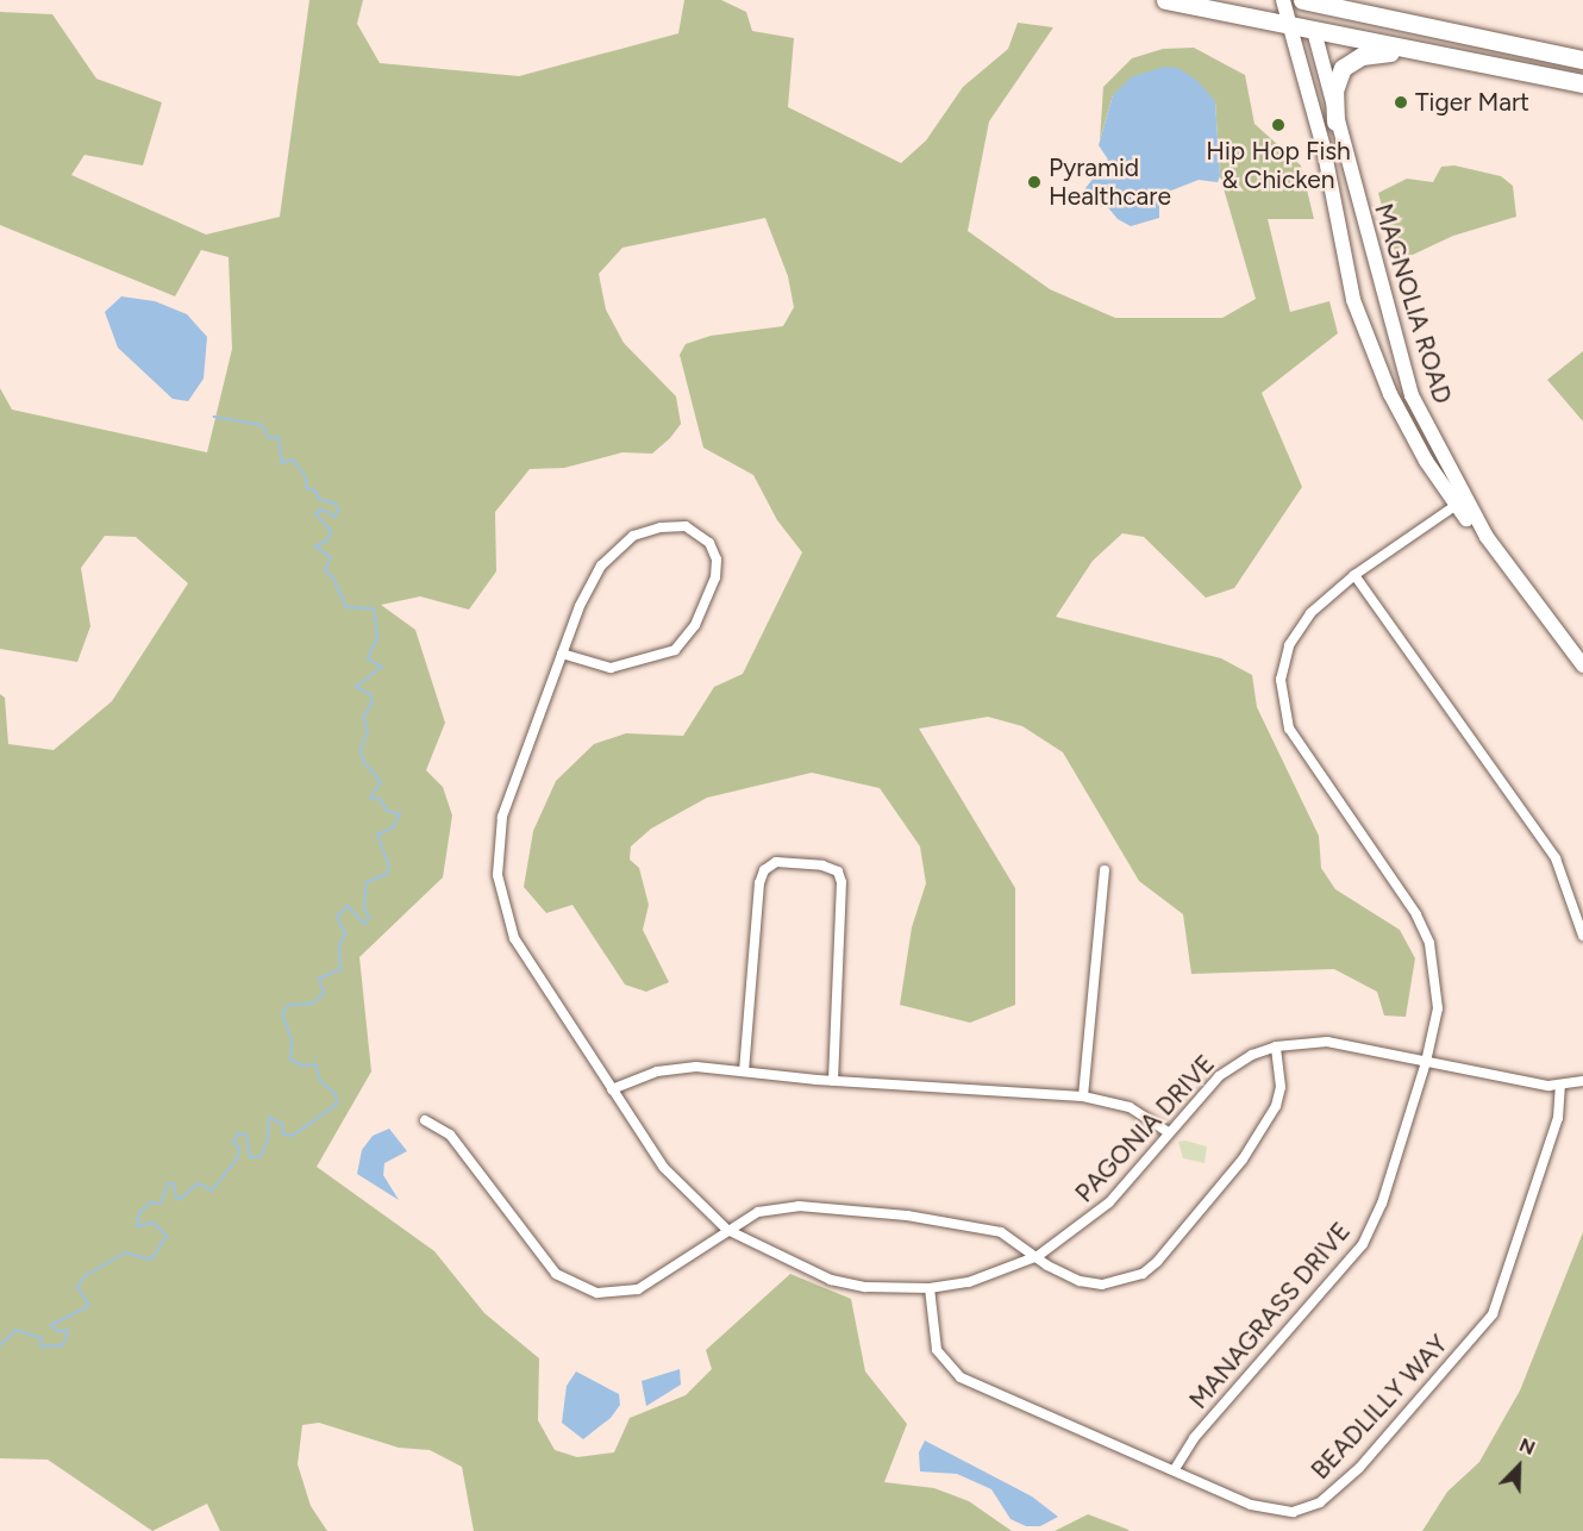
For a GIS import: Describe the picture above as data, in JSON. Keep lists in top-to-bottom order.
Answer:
{
  "streets": {
    "main road": ["MAGNOLIA ROAD"],
    "street": ["PAGONIA DRIVE", "MANAGRASS DRIVE", "BEADLILLY WAY"]
  },
  "crossings": [
    ["MAGNOLIA ROAD", "MANAGRASS DRIVE"],
    ["PAGONIA DRIVE", "MANAGRASS DRIVE"],
    ["PAGONIA DRIVE", "BEADLILLY WAY"],
    ["MANAGRASS DRIVE", "BEADLILLY WAY"]
  ],
  "places": ["Tiger Mart", "Hip Hop Fish & Chicken", "Pyramid Healthcare"],
  "north": "top right"
}
